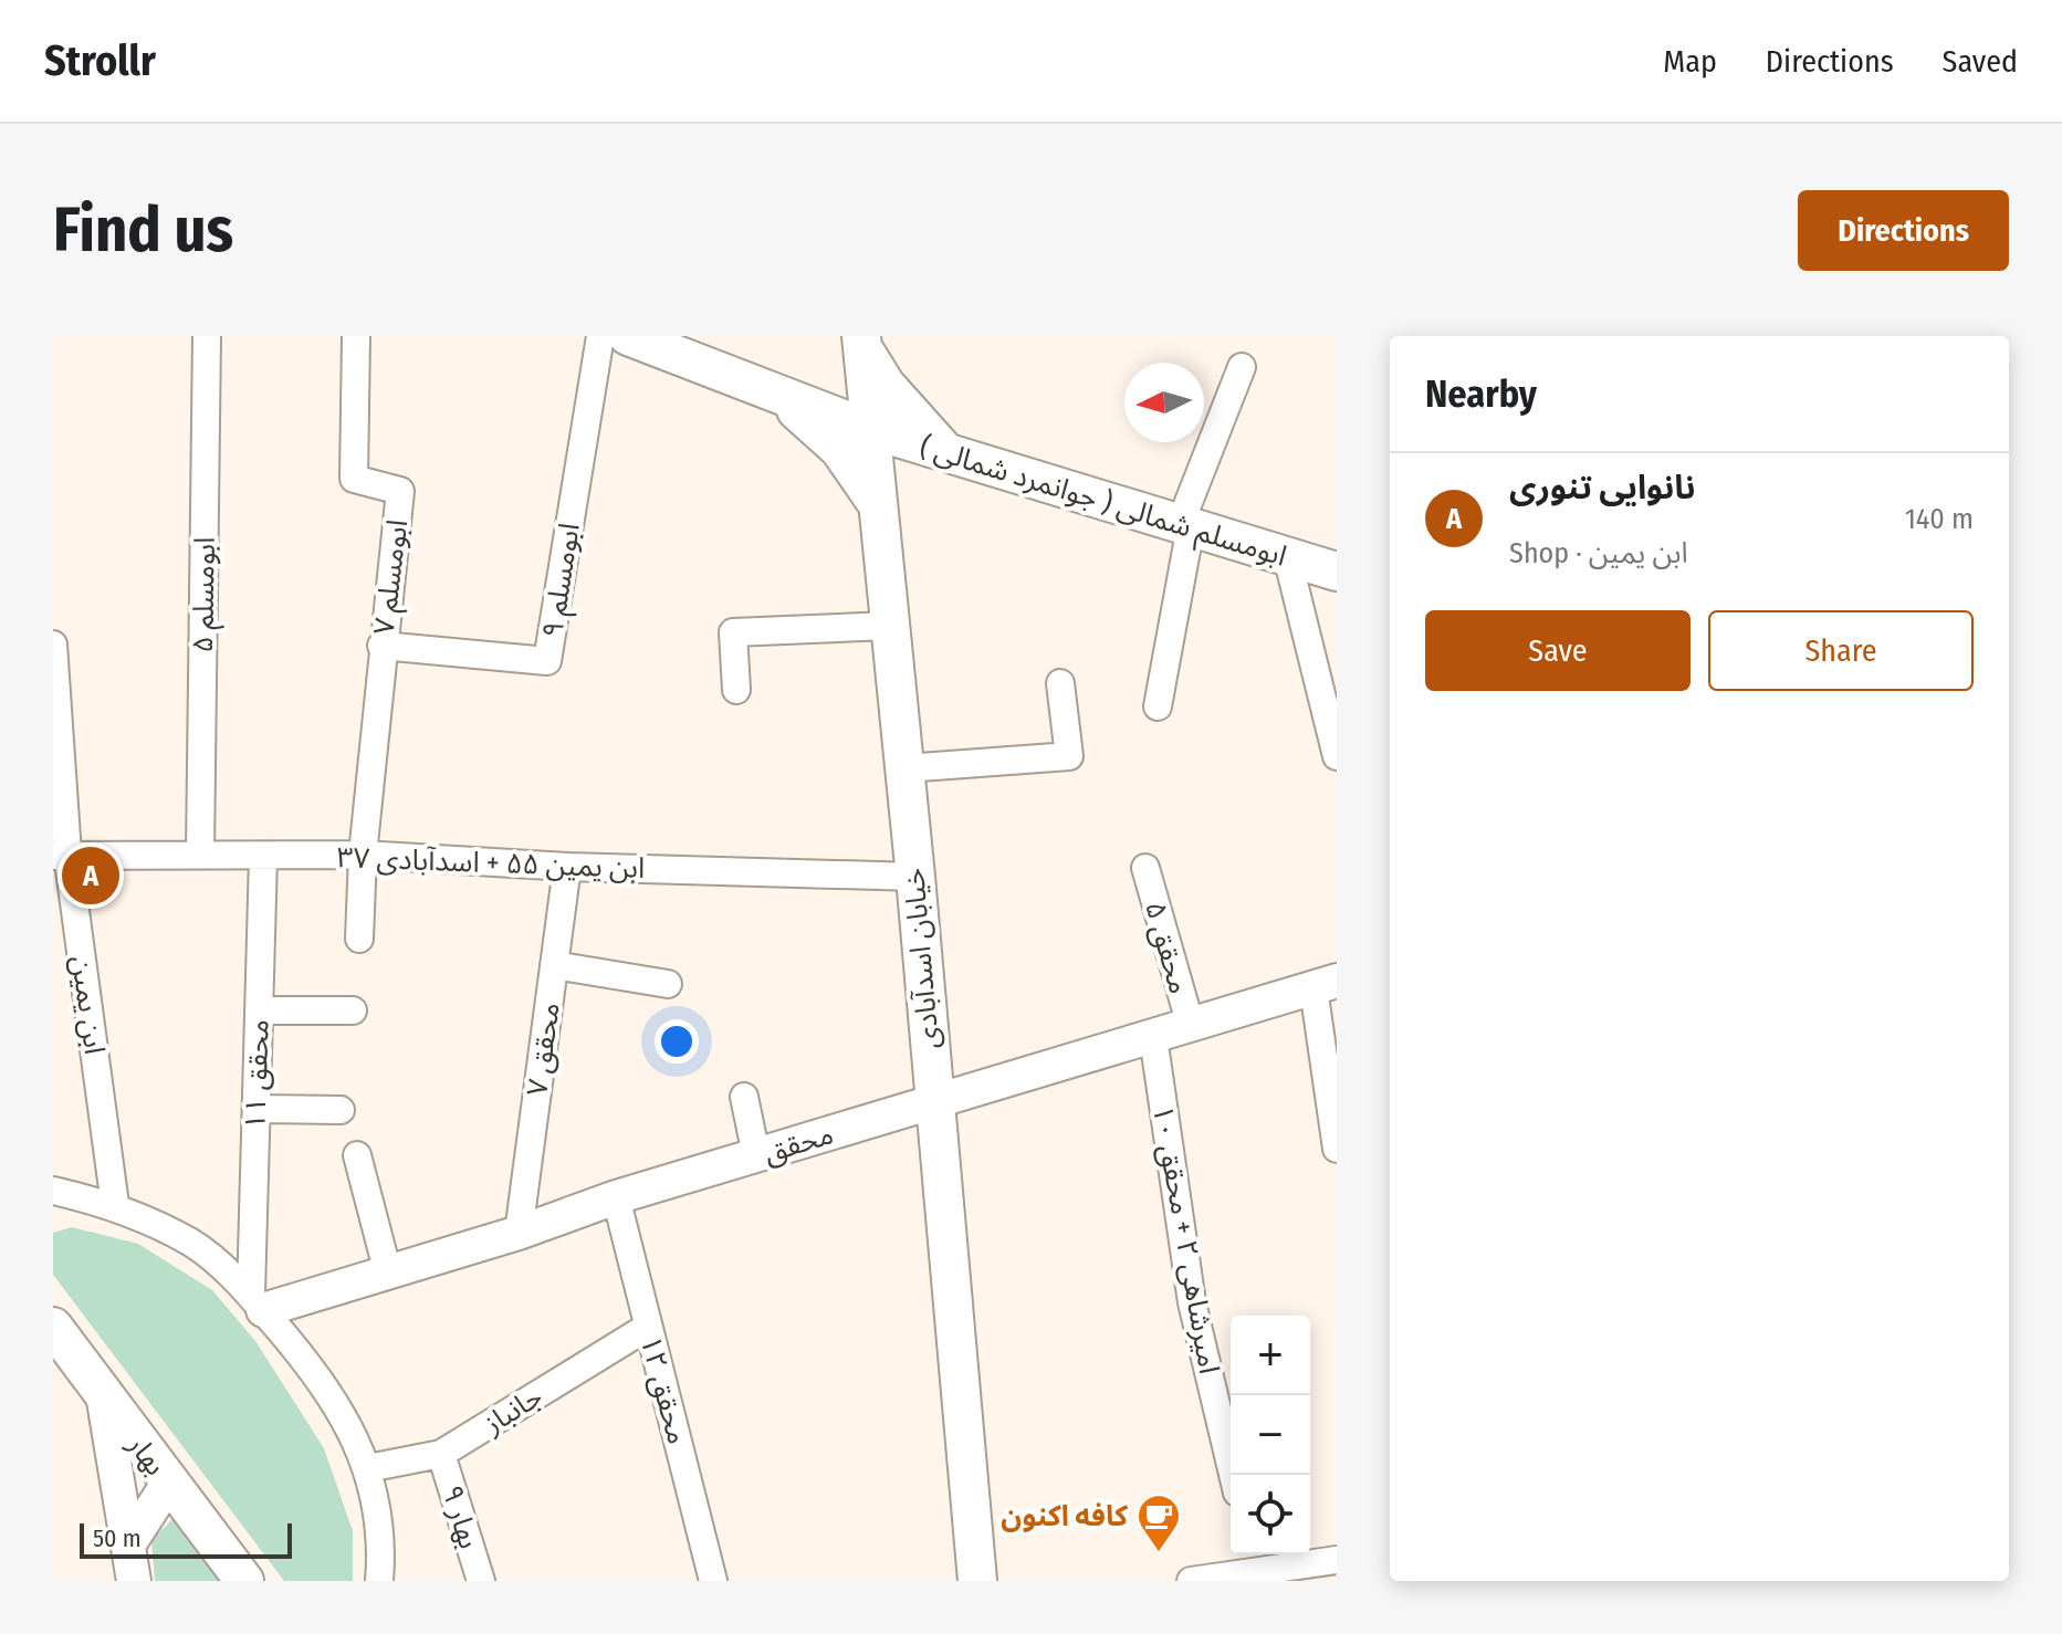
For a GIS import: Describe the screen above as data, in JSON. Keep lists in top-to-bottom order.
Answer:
{
  "streets": {
    "main road": ["ابومسلم شمالی ( جوانمرد شمالی )", "خیابان اسدآبادی", "بهار"],
    "street": [
      "ابومسلم ۷",
      "ابومسلم ۹",
      "ابومسلم ۵",
      "ابن یمین ۵۵ + اسدآبادی ۳۷",
      "محقق ۵",
      "ابن یمین",
      "محقق ۷",
      "محقق ۱۱",
      "محقق",
      "امیرشاهی ۲ + محقق ۱۰",
      "محقق ۱۲",
      "جانباز",
      "بهار ۹"
    ]
  },
  "crossings": [
    ["ابومسلم شمالی ( جوانمرد شمالی )", "خیابان اسدآبادی"],
    ["ابومسلم ۷", "ابومسلم ۹"],
    ["ابومسلم ۷", "ابن یمین ۵۵ + اسدآبادی ۳۷"],
    ["ابومسلم ۵", "ابن یمین ۵۵ + اسدآبادی ۳۷"],
    ["ابن یمین ۵۵ + اسدآبادی ۳۷", "خیابان اسدآبادی"],
    ["ابن یمین ۵۵ + اسدآبادی ۳۷", "ابن یمین"],
    ["ابن یمین ۵۵ + اسدآبادی ۳۷", "محقق ۷"],
    ["ابن یمین ۵۵ + اسدآبادی ۳۷", "محقق ۱۱"],
    ["محقق ۵", "محقق"],
    ["خیابان اسدآبادی", "محقق"],
    ["محقق ۷", "محقق"],
    ["محقق ۱۱", "محقق"],
    ["محقق", "امیرشاهی ۲ + محقق ۱۰"],
    ["محقق", "محقق ۱۲"],
    ["محقق ۱۲", "جانباز"],
    ["جانباز", "بهار ۹"]
  ],
  "places": {
    "cafe": ["کافه اکنون"]
  },
  "scale_bar": "50 m",
  "north": "left",
  "page": {
    "header": "Strollr",
    "nav": ["Map", "Directions", "Saved"],
    "buttons": [
      "Directions",
      ["Save", "Share"]
    ],
    "title": "Find us",
    "heading": "Nearby",
    "list": [
      {
        "mark": "A",
        "name": "نانوایی تنوری",
        "note": "Shop · ابن یمین",
        "value": "140 m"
      }
    ],
    "pins": "A",
    "map_buttons": ["+", "−"],
    "scale": "50 m"
  }
}
